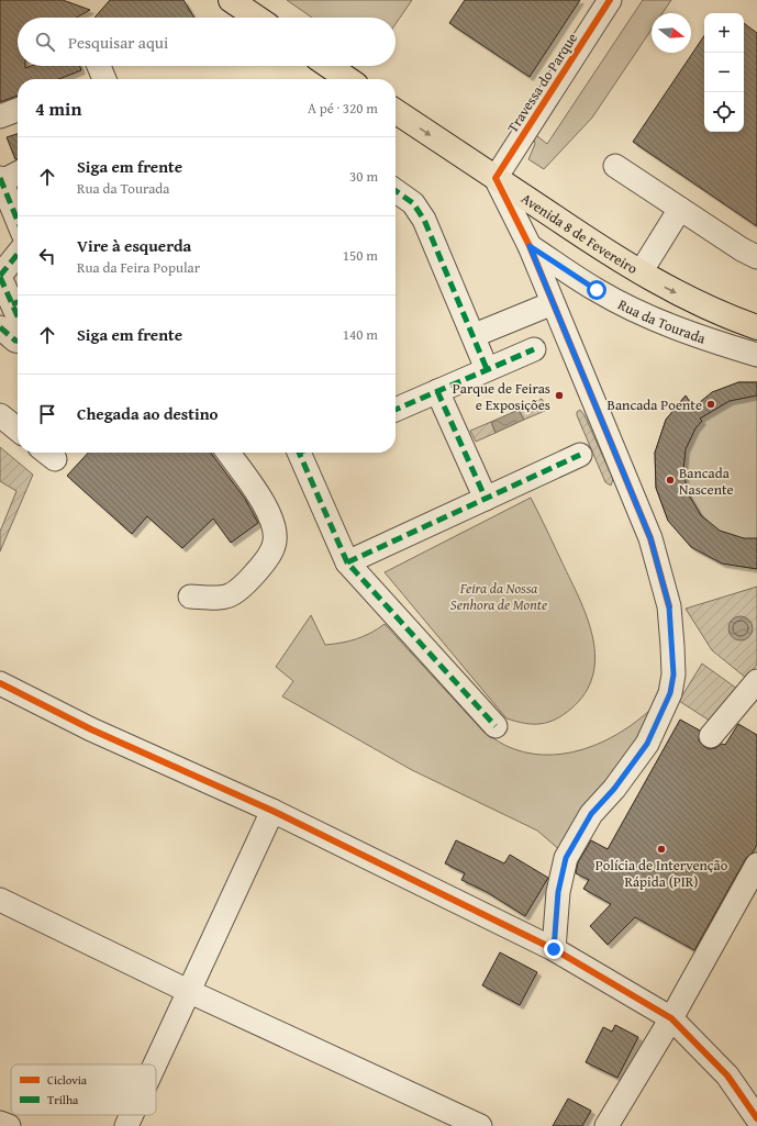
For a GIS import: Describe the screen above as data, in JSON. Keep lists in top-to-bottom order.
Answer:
{
  "streets": {
    "main road": ["Avenida 8 de Fevereiro"],
    "street": ["Travessa do Parque", "Rua da Tourada"]
  },
  "crossings": [
    ["Travessa do Parque", "Avenida 8 de Fevereiro"]
  ],
  "one_way": ["Avenida 8 de Fevereiro"],
  "parks": ["Feira da Nossa Senhora de Monte"],
  "places": [
    "Parque de Feiras e Exposições",
    "Bancada Poente",
    "Bancada Nascente",
    "Polícia de Intervenção Rápida (PIR)"
  ],
  "legend": ["Ciclovia", "Trilha"],
  "north": "right",
  "page": {
    "map_buttons": ["+", "−"],
    "search": "Pesquisar aqui",
    "heading": ["4 min", "A pé · 320 m"],
    "list": [
      ["Siga em frente", "Rua da Tourada", "30 m"],
      ["Vire à esquerda", "Rua da Feira Popular", "150 m"],
      ["Siga em frente", "140 m"],
      "Chegada ao destino"
    ]
  }
}
